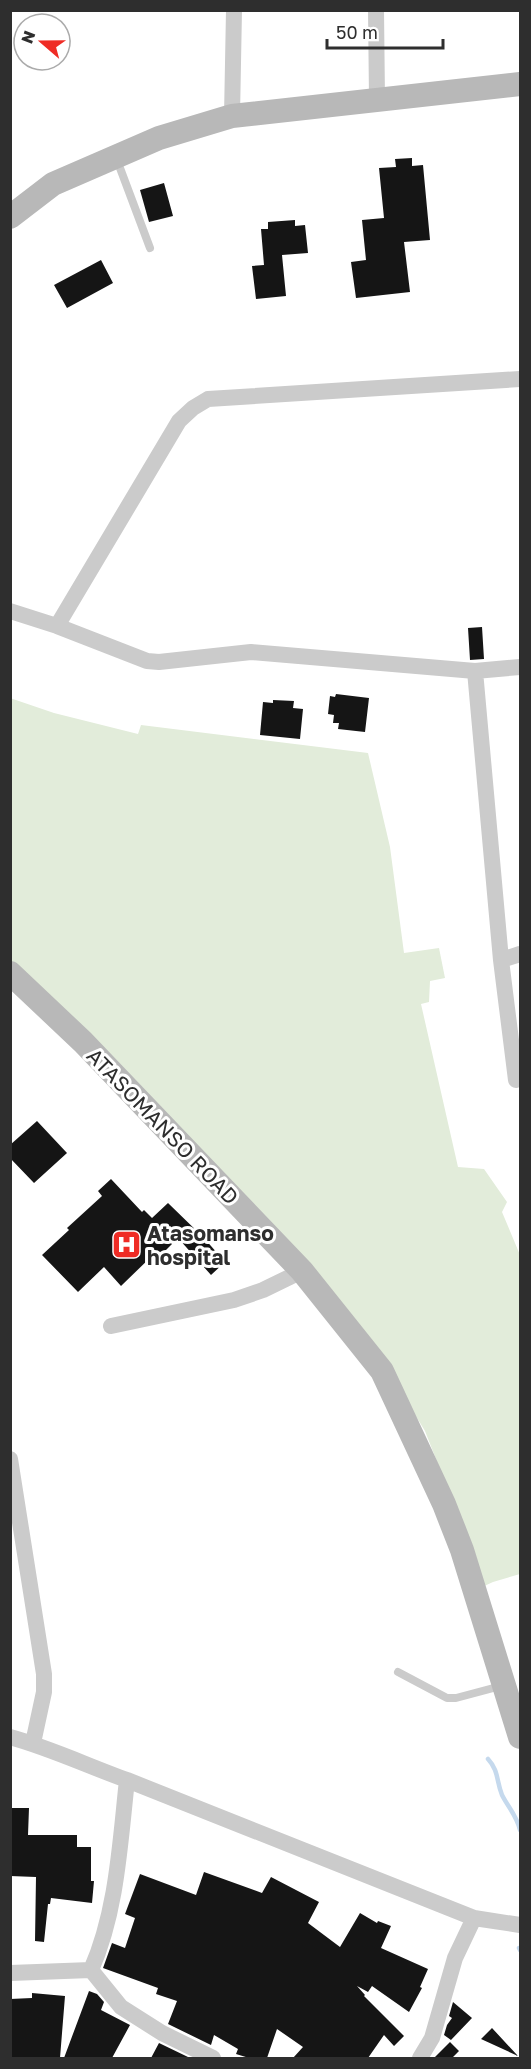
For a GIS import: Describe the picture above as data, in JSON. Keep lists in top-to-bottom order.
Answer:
{
  "streets": {
    "street": ["ATASOMANSO ROAD"]
  },
  "places": {
    "hospital": ["Atasomanso hospital"]
  },
  "scale_bar": "50 m",
  "north": "left"
}
